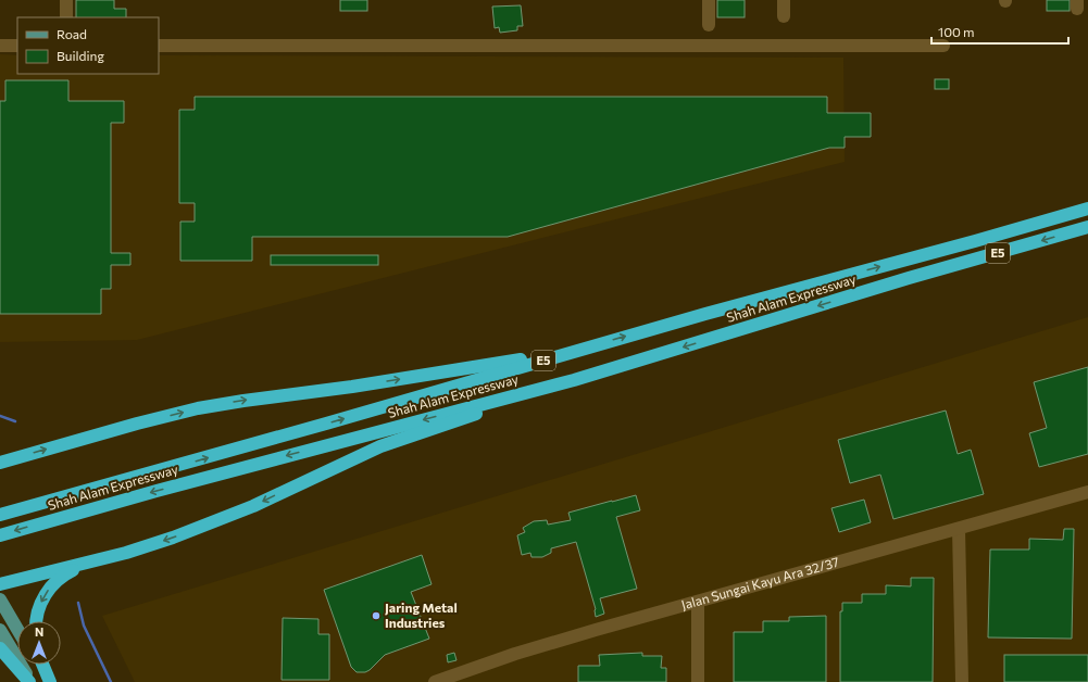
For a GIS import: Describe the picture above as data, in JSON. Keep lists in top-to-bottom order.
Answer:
{
  "streets": {
    "highway": ["E5", "Shah Alam Expressway"],
    "street": ["Jalan Sungai Kayu Ara 32/37"]
  },
  "places": ["Jaring Metal Industries"],
  "legend": ["Road", "Building"],
  "scale_bar": "100 m",
  "north": "top"
}
